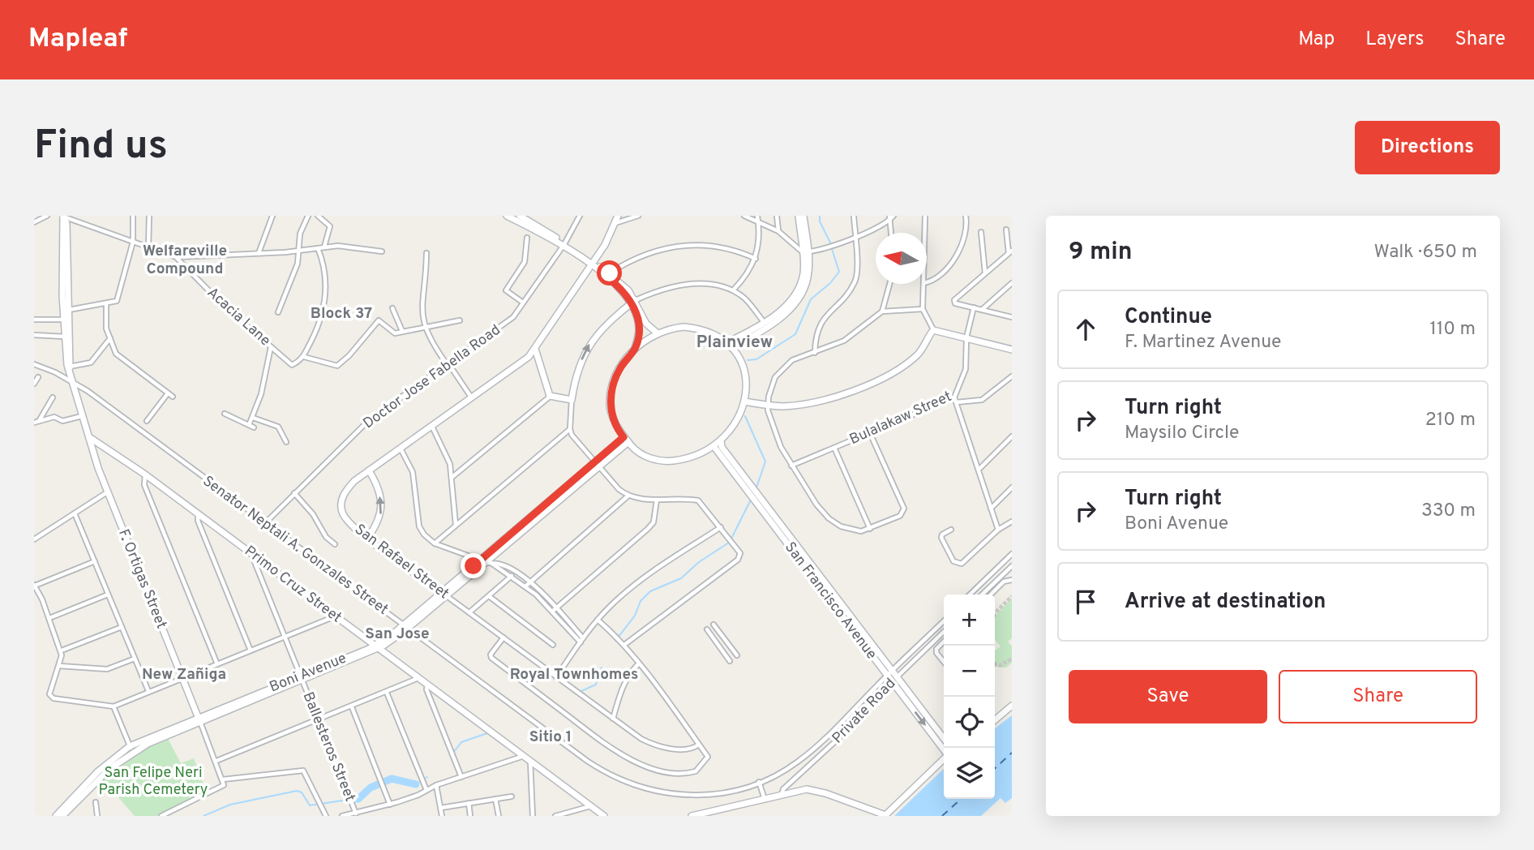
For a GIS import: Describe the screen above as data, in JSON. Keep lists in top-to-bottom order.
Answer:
{
  "streets": {
    "street": [
      "Acacia Lane",
      "Doctor Jose Fabella Road",
      "Bulalakaw Street",
      "Senator Neptali A. Gonzales Street",
      "San Rafael Street",
      "F. Ortigas Street",
      "Primo Cruz Street",
      "San Francisco Avenue",
      "Boni Avenue",
      "Private Road",
      "Ballesteros Street"
    ]
  },
  "crossings": [
    ["Acacia Lane", "F. Ortigas Street"],
    ["Doctor Jose Fabella Road", "Senator Neptali A. Gonzales Street"],
    ["Senator Neptali A. Gonzales Street", "F. Ortigas Street"],
    ["Senator Neptali A. Gonzales Street", "San Francisco Avenue"],
    ["Senator Neptali A. Gonzales Street", "Boni Avenue"],
    ["San Rafael Street", "Boni Avenue"],
    ["F. Ortigas Street", "Primo Cruz Street"],
    ["F. Ortigas Street", "Boni Avenue"],
    ["Primo Cruz Street", "Boni Avenue"],
    ["Primo Cruz Street", "Ballesteros Street"],
    ["San Francisco Avenue", "Boni Avenue"],
    ["San Francisco Avenue", "Private Road"],
    ["Boni Avenue", "Ballesteros Street"]
  ],
  "districts": [
    "Welfareville Compound",
    "Block 37",
    "Plainview",
    "San Jose",
    "New Zañiga",
    "Royal Townhomes",
    "Sitio 1"
  ],
  "parks": ["San Felipe Neri Parish Cemetery"],
  "north": "left",
  "page": {
    "header": "Mapleaf",
    "nav": ["Map", "Layers", "Share"],
    "buttons": [
      "Directions",
      ["Save", "Share"]
    ],
    "title": "Find us",
    "heading": ["9 min", "Walk · 650 m"],
    "list": [
      ["Continue", "F. Martinez Avenue", "110 m"],
      ["Turn right", "Maysilo Circle", "210 m"],
      ["Turn right", "Boni Avenue", "330 m"],
      "Arrive at destination"
    ],
    "map_buttons": ["+", "−"]
  }
}
